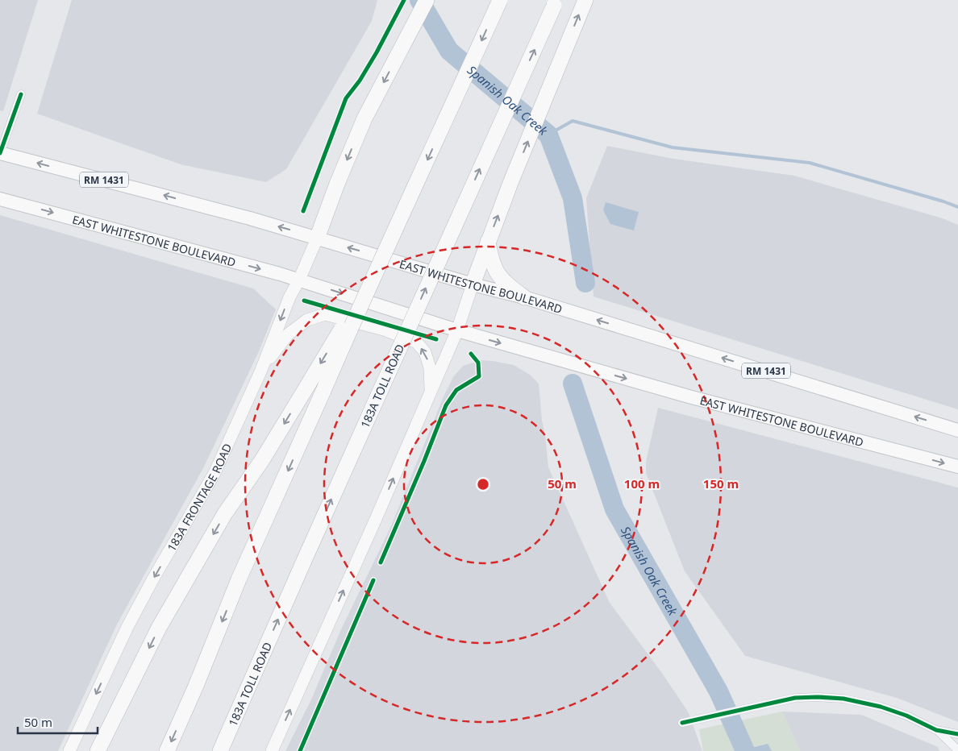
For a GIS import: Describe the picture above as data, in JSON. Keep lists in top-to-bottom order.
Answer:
{
  "streets": {
    "highway": ["183A TOLL ROAD"],
    "main road": ["RM 1431", "EAST WHITESTONE BOULEVARD", "183A FRONTAGE ROAD"]
  },
  "crossings": [
    ["EAST WHITESTONE BOULEVARD", "183A FRONTAGE ROAD"]
  ],
  "one_way": ["183A FRONTAGE ROAD"],
  "water": ["Spanish Oak Creek"],
  "scale_bar": "50 m",
  "rings": ["50 m", "100 m", "150 m"]
}
